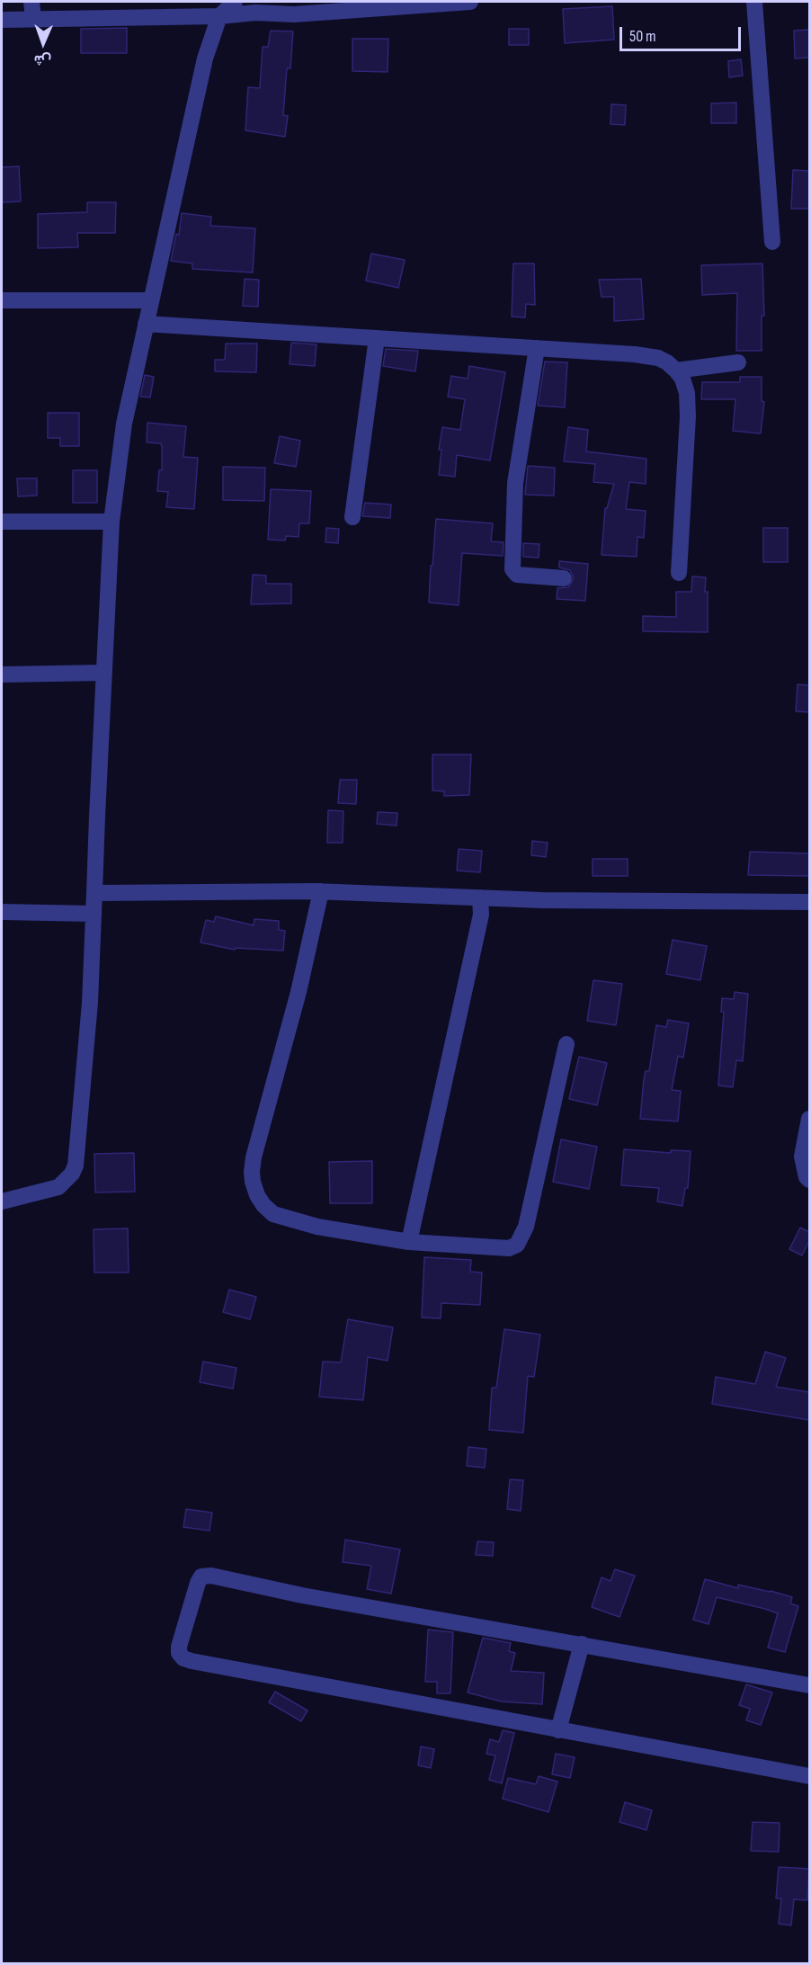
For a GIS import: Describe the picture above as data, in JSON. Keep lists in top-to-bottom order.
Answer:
{
  "scale_bar": "50 m",
  "north": "bottom"
}
